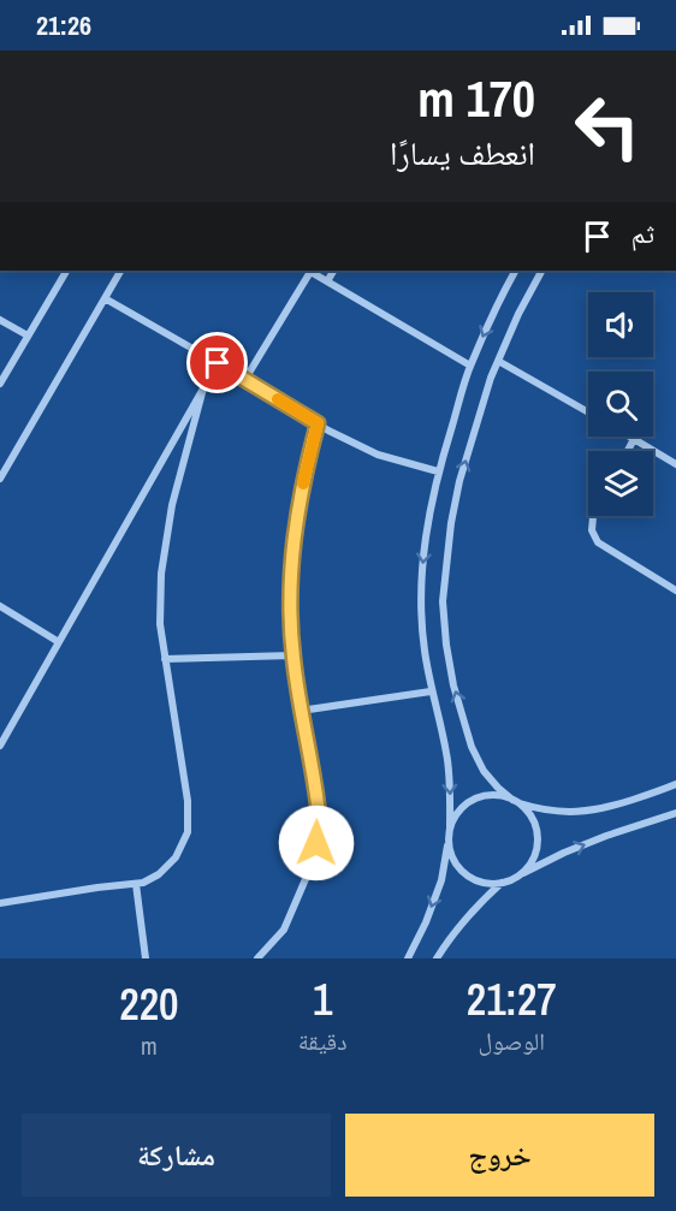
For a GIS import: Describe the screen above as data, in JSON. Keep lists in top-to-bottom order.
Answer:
{
  "page": {
    "status": "21:26",
    "turn": ["170 m", "انعطف يسارًا"],
    "then": "ثم",
    "eta": [
      "21:27",
      "الوصول",
      "1",
      "دقيقة",
      "220",
      "m"
    ],
    "buttons": ["خروج", "مشاركة"]
  }
}
